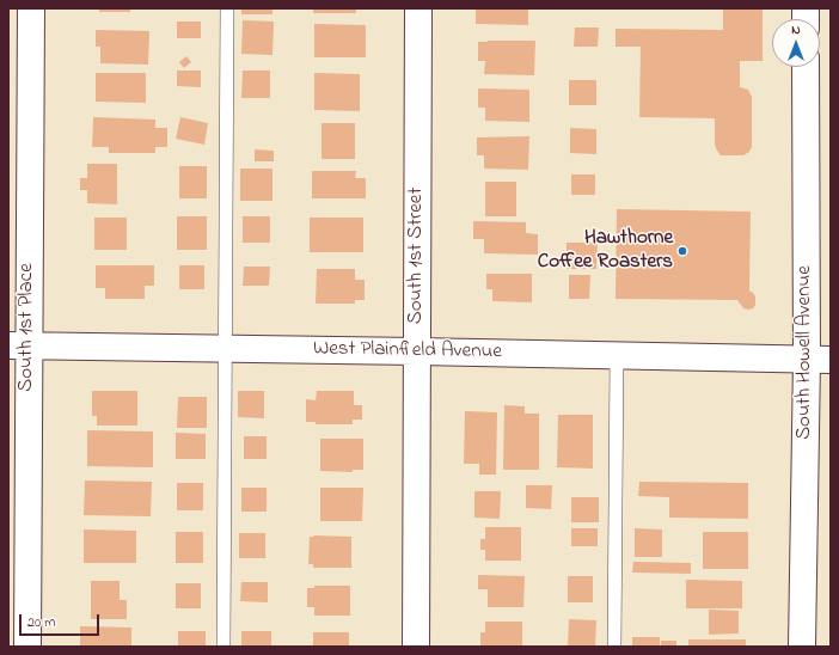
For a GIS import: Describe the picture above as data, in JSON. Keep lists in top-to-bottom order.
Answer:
{
  "streets": {
    "street": [
      "South 1st Street",
      "South 1st Place",
      "West Plainfield Avenue",
      "South Howell Avenue"
    ]
  },
  "crossings": [
    ["South 1st Street", "West Plainfield Avenue"],
    ["South 1st Place", "West Plainfield Avenue"],
    ["West Plainfield Avenue", "South Howell Avenue"]
  ],
  "places": ["Hawthorne Coffee Roasters"],
  "scale_bar": "20 m",
  "north": "top"
}
